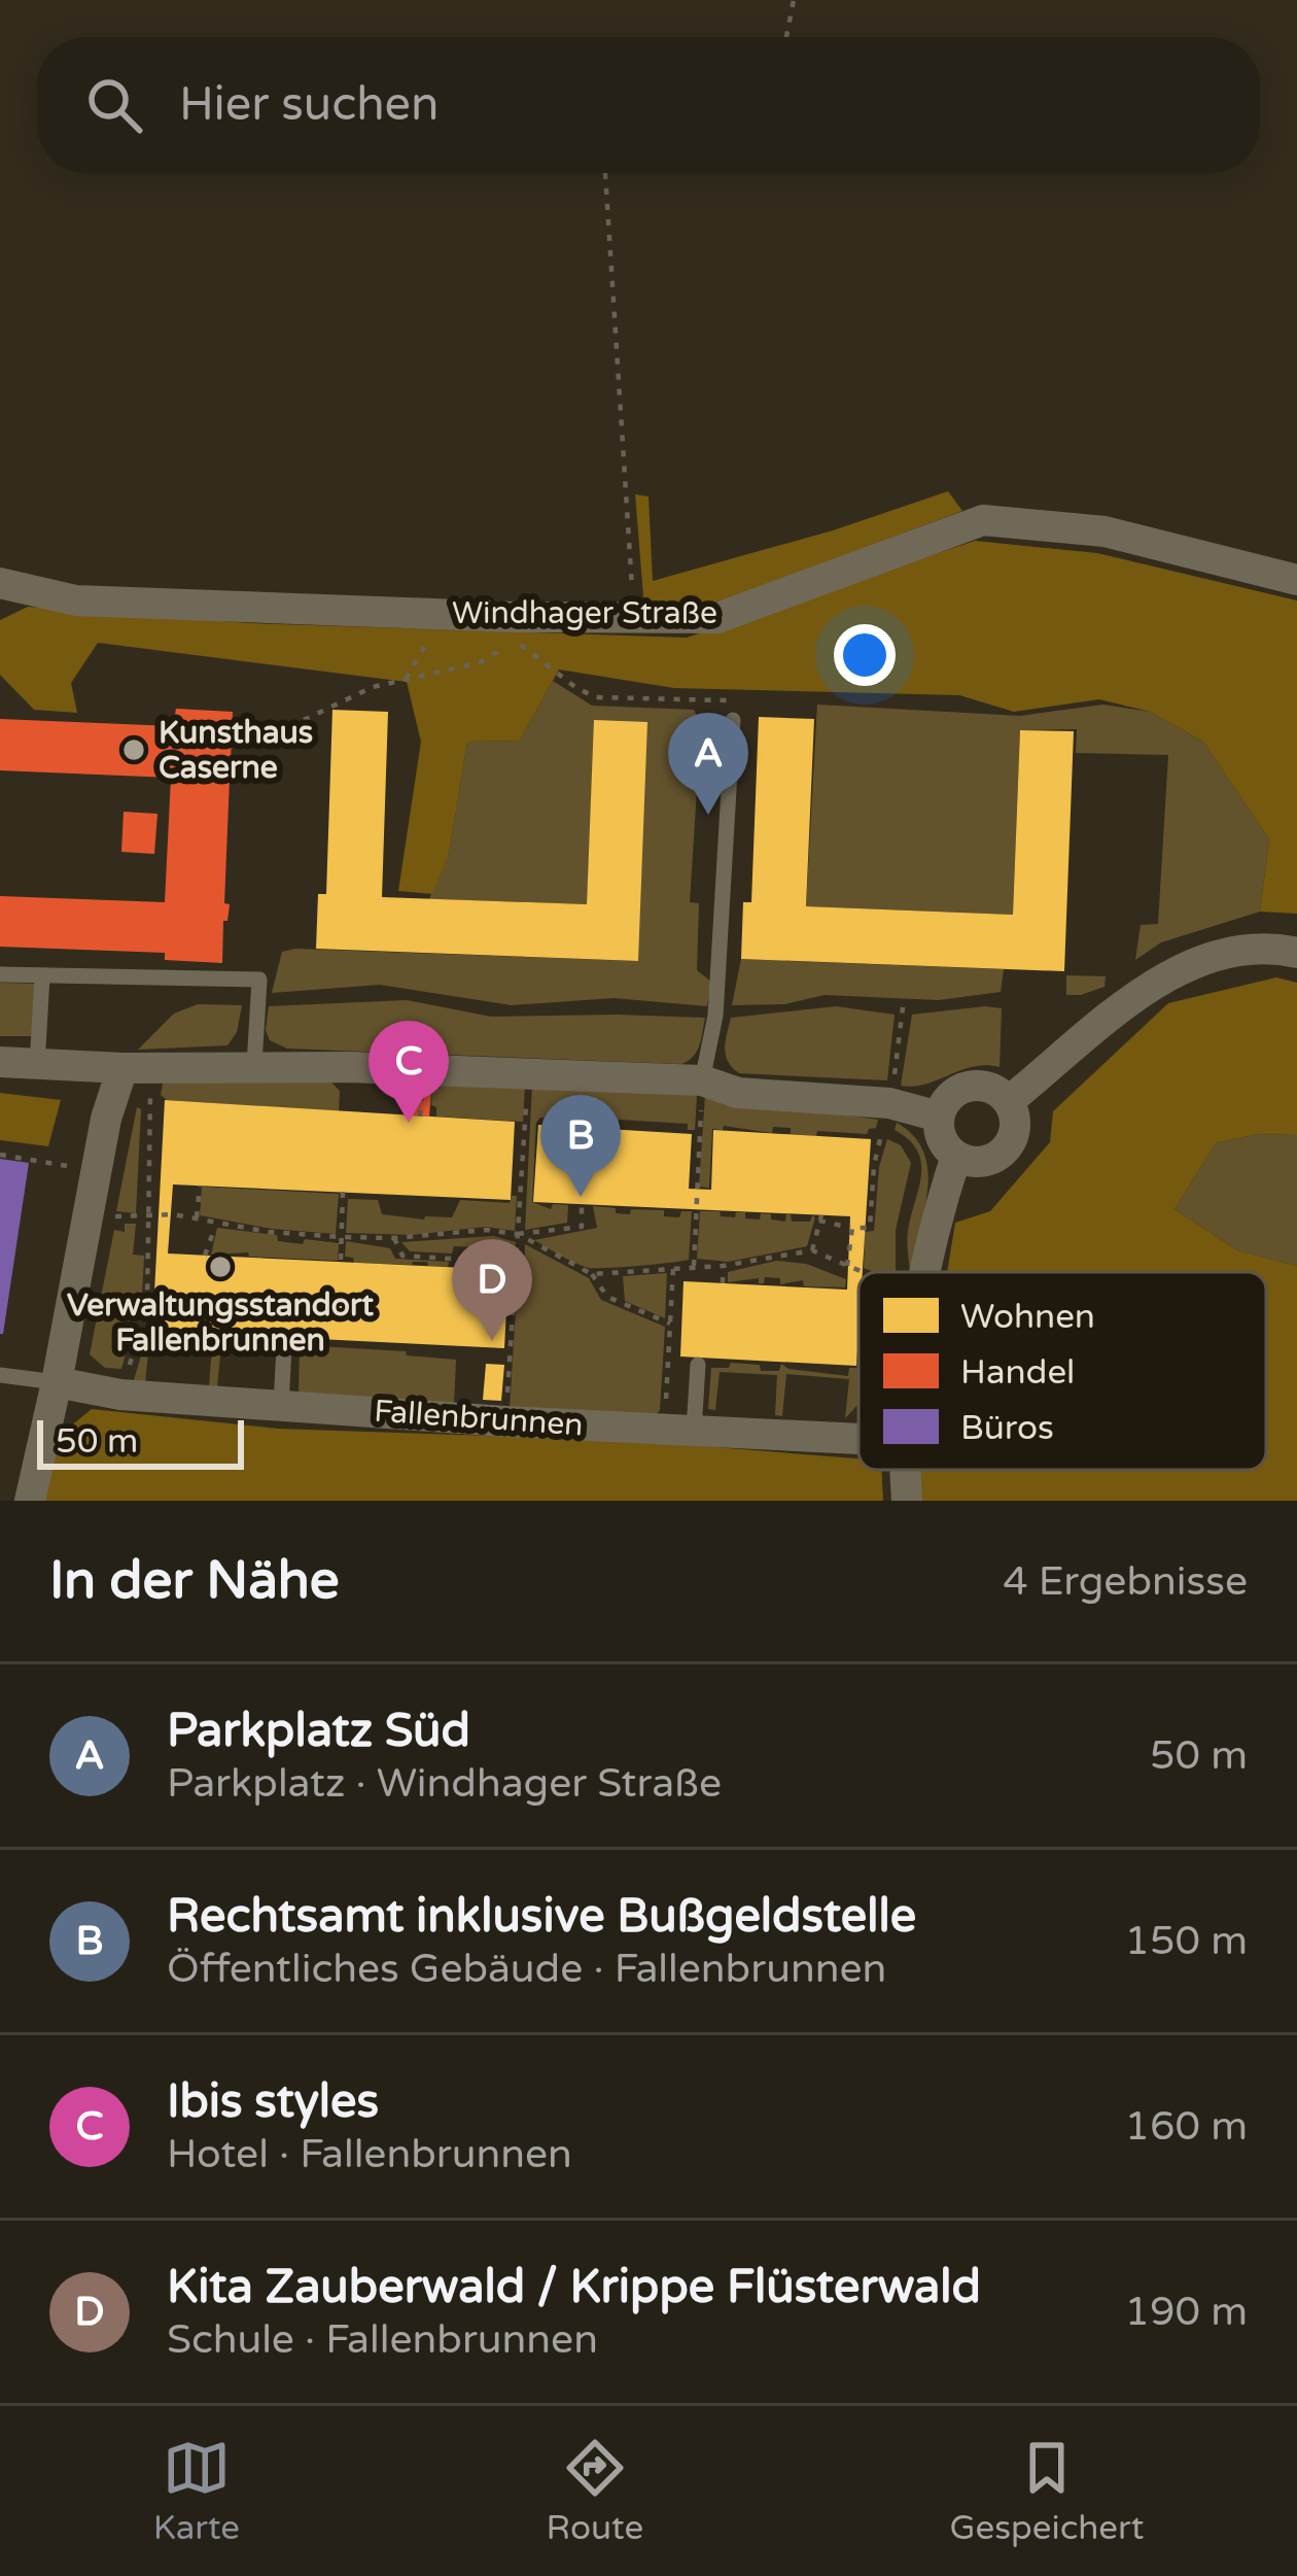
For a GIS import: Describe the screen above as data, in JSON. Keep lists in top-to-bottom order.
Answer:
{
  "streets": {
    "street": ["Windhager Straße", "Fallenbrunnen"]
  },
  "places": ["Kunsthaus Caserne", "Verwaltungsstandort Fallenbrunnen"],
  "legend": ["Wohnen", "Handel", "Büros"],
  "scale_bar": "50 m",
  "page": {
    "search": "Hier suchen",
    "pins": [
      "A",
      "C",
      "B",
      "D"
    ],
    "scale": "50 m",
    "heading": ["In der Nähe", "4 Ergebnisse"],
    "list": [
      {
        "mark": "A",
        "name": "Parkplatz Süd",
        "note": "Parkplatz · Windhager Straße",
        "value": "50 m"
      },
      {
        "mark": "B",
        "name": "Rechtsamt inklusive Bußgeldstelle",
        "note": "Öffentliches Gebäude · Fallenbrunnen",
        "value": "150 m"
      },
      {
        "mark": "C",
        "name": "Ibis styles",
        "note": "Hotel · Fallenbrunnen",
        "value": "160 m"
      },
      {
        "mark": "D",
        "name": "Kita Zauberwald / Krippe Flüsterwald",
        "note": "Schule · Fallenbrunnen",
        "value": "190 m"
      }
    ],
    "nav": ["Karte", "Route", "Gespeichert"]
  }
}
